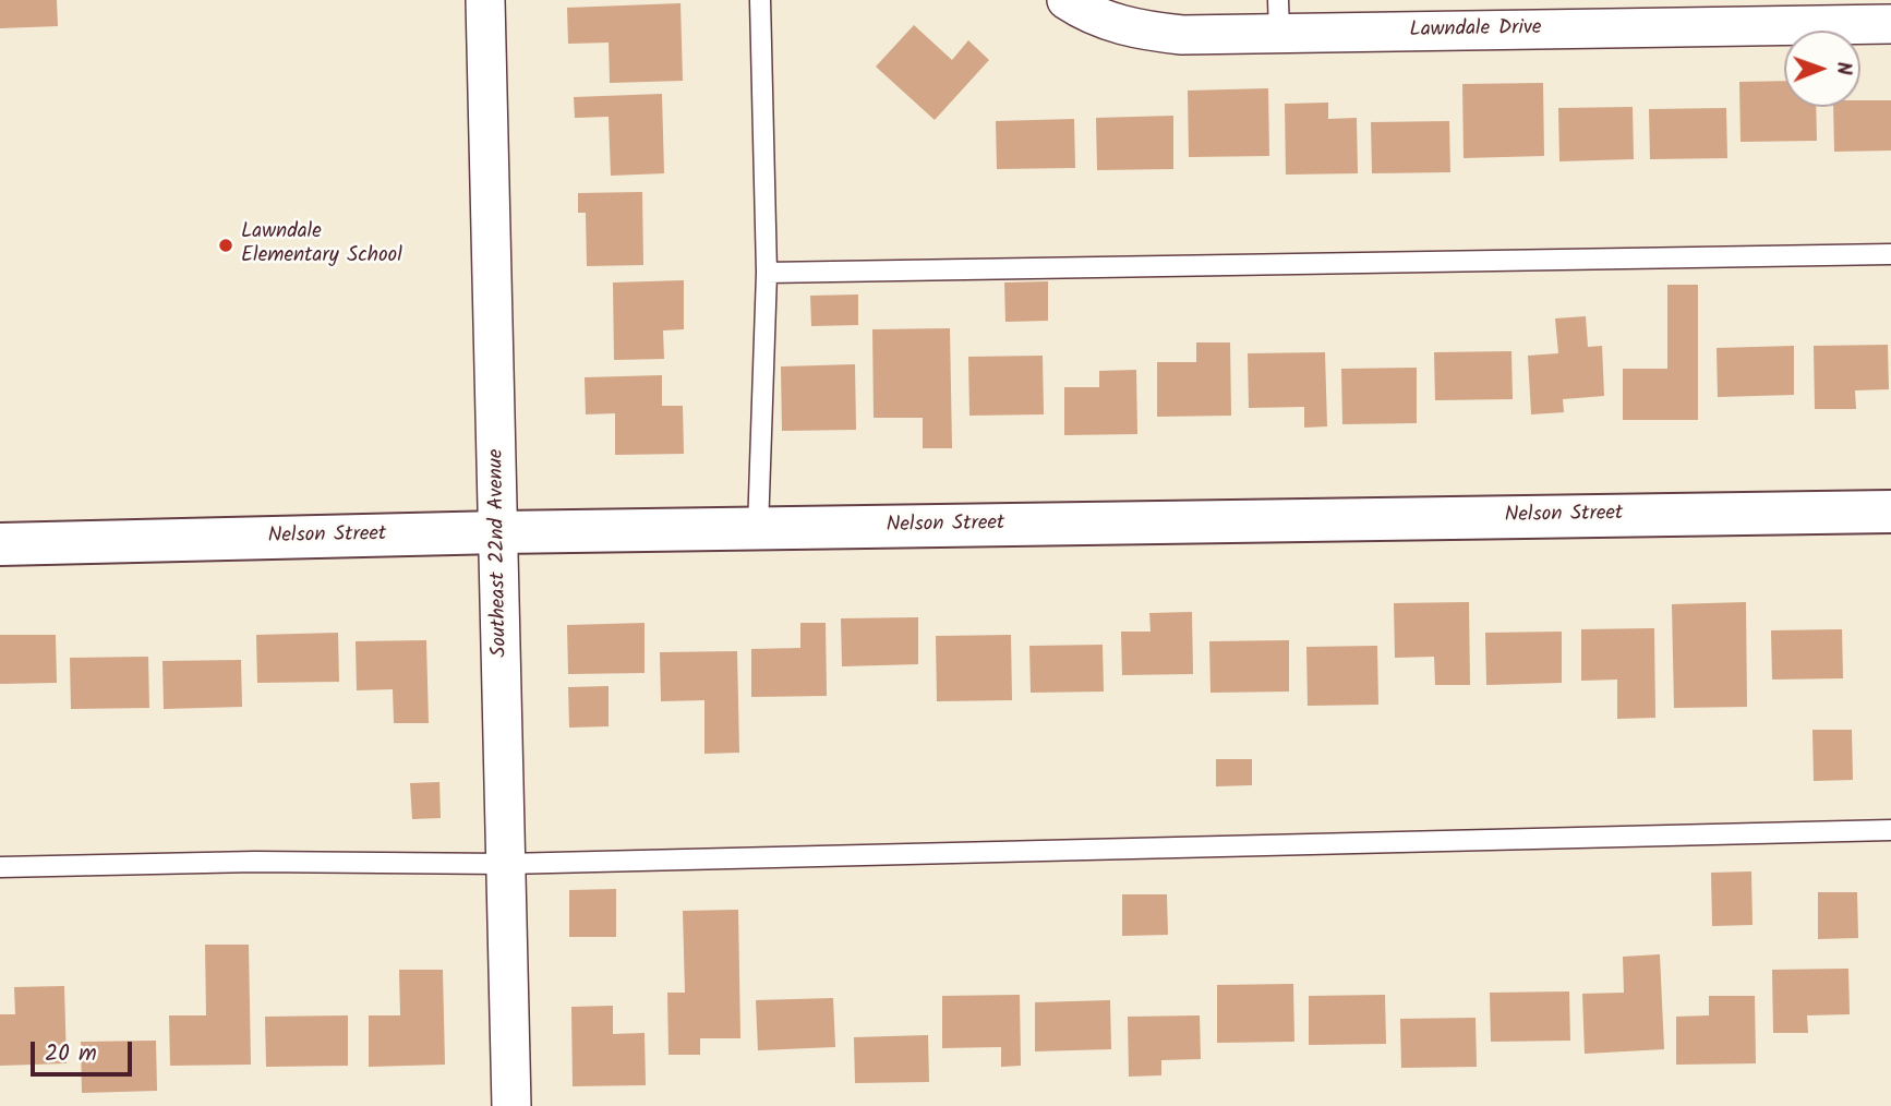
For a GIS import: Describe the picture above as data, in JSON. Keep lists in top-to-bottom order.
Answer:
{
  "streets": {
    "street": ["Lawndale Drive", "Nelson Street", "Southeast 22nd Avenue"]
  },
  "crossings": [
    ["Nelson Street", "Southeast 22nd Avenue"]
  ],
  "places": ["Lawndale Elementary School"],
  "scale_bar": "20 m",
  "north": "right"
}
